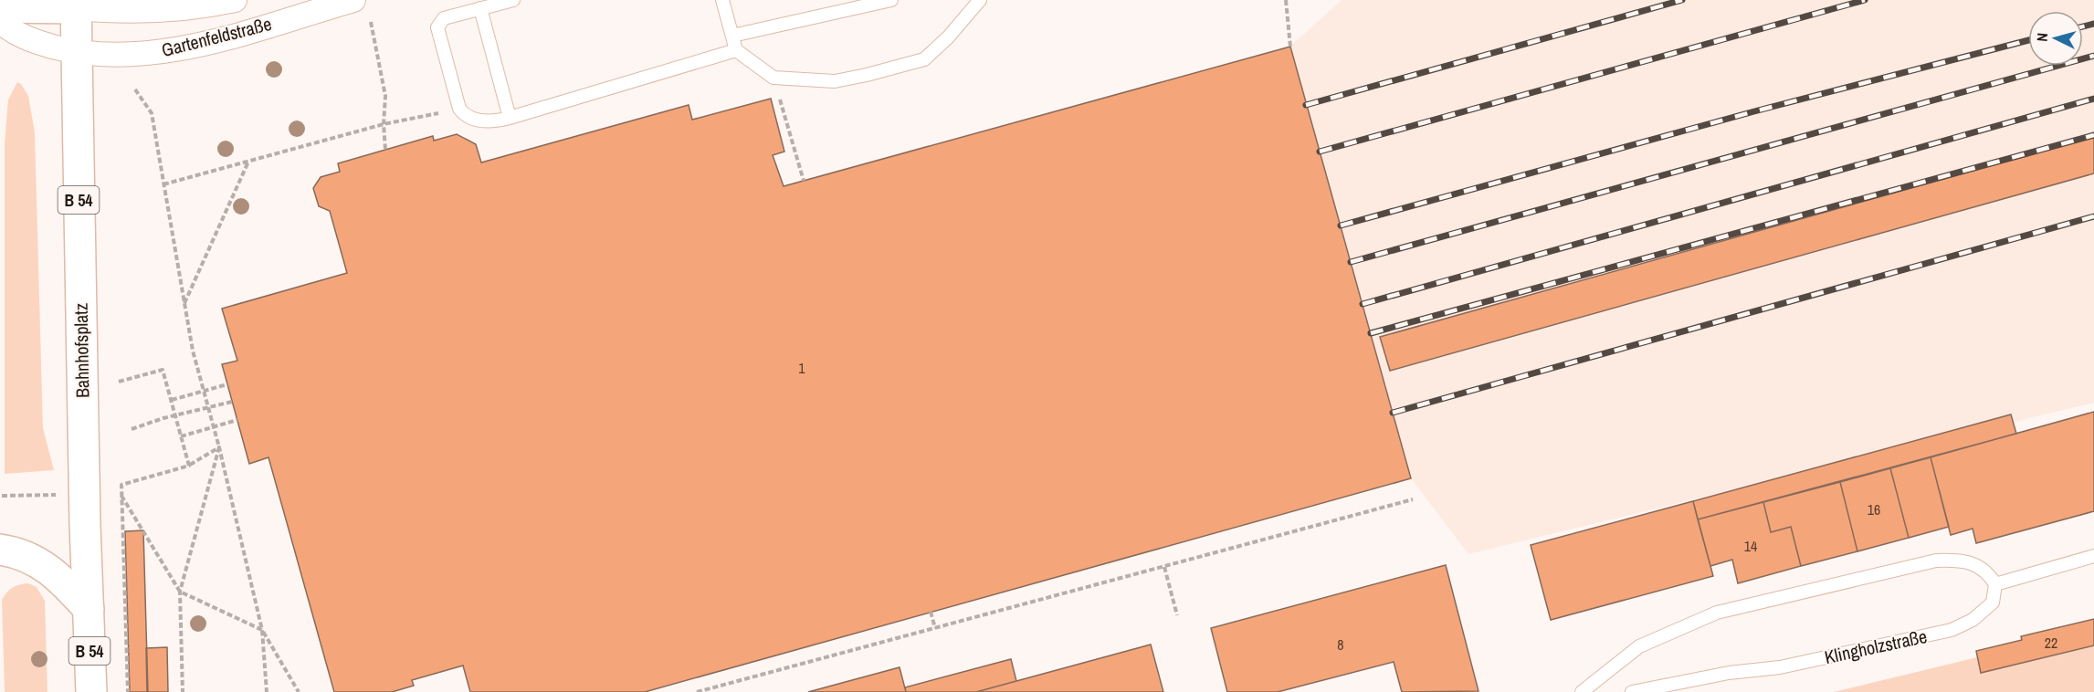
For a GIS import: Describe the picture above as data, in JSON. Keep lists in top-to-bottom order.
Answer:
{
  "streets": {
    "main road": ["B 54", "Bahnhofsplatz"],
    "street": ["Gartenfeldstraße"],
    "lane": ["Klingholzstraße"]
  },
  "crossings": [
    ["Gartenfeldstraße", "Bahnhofsplatz"]
  ],
  "house_numbers": [
    "1",
    "16",
    "14",
    "22",
    "8"
  ],
  "north": "left"
}
